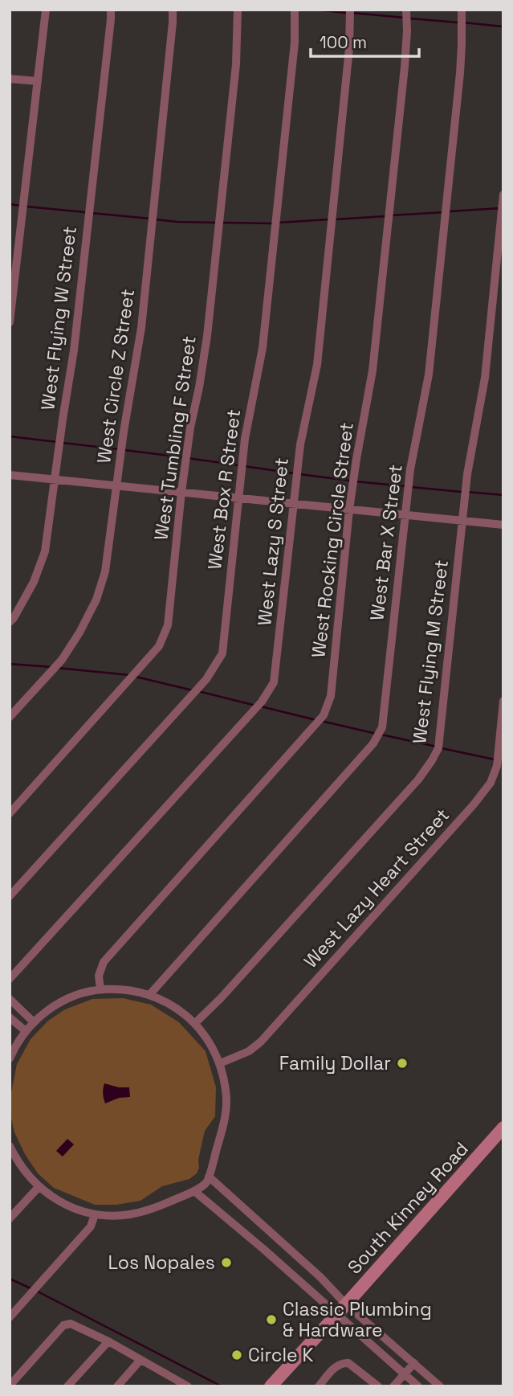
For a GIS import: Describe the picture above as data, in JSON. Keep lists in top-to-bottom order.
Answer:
{
  "streets": {
    "main road": ["South Kinney Road"],
    "street": [
      "West Flying W Street",
      "West Circle Z Street",
      "West Tumbling F Street",
      "West Box R Street",
      "West Rocking Circle Street",
      "West Lazy S Street",
      "West Bar X Street",
      "West Flying M Street",
      "West Lazy Heart Street"
    ]
  },
  "places": [
    "Family Dollar",
    "Los Nopales",
    "Classic Plumbing & Hardware",
    "Circle K"
  ],
  "scale_bar": "100 m"
}
